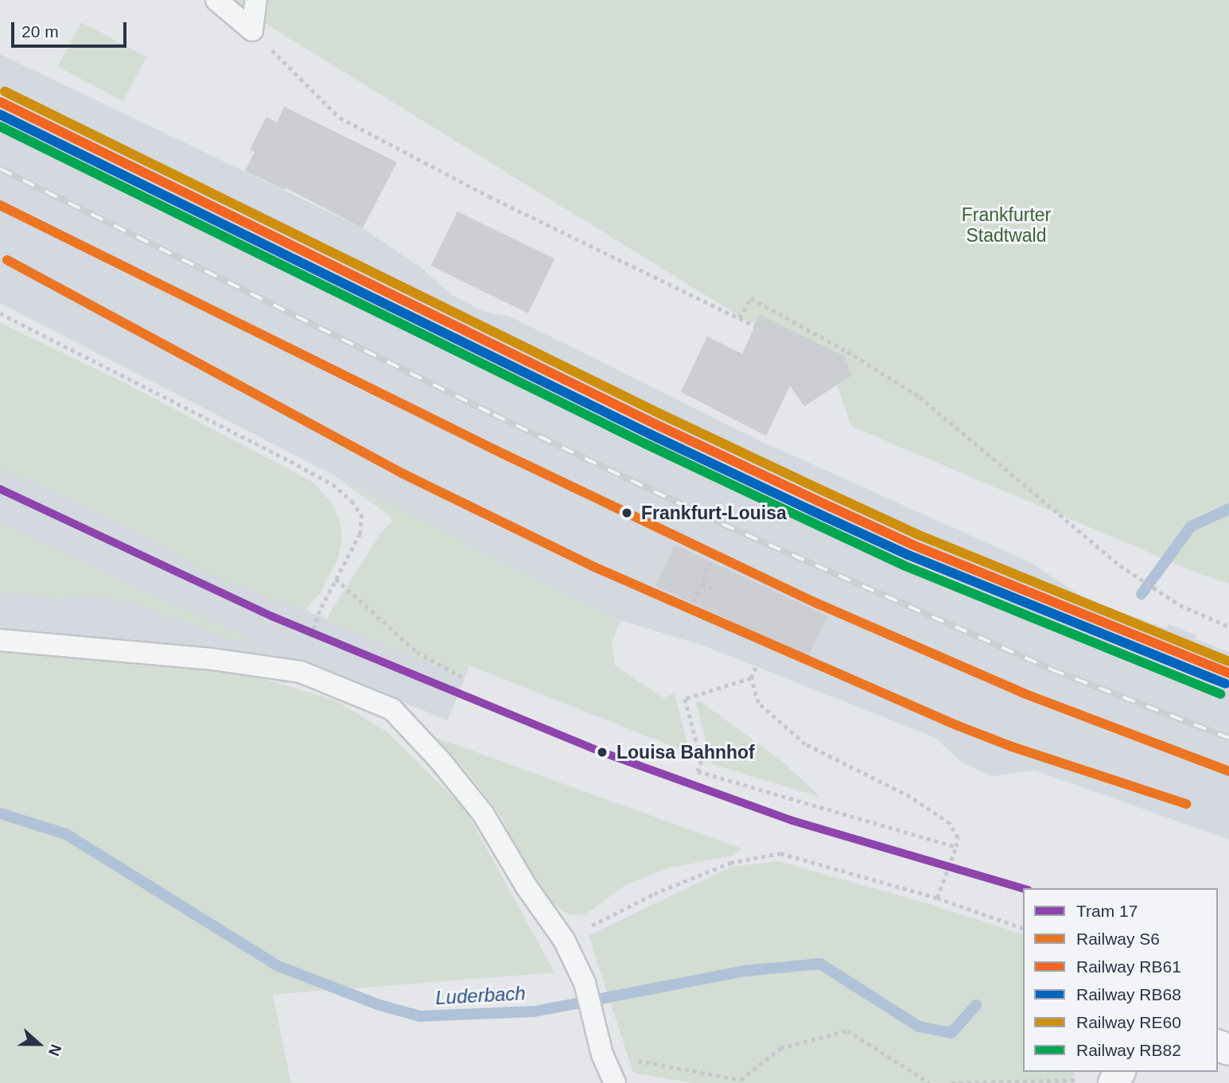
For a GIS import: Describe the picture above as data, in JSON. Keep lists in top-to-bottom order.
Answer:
{
  "water": ["Luderbach"],
  "parks": ["Frankfurter Stadtwald"],
  "places": ["Frankfurt-Louisa", "Louisa Bahnhof"],
  "lines": [
    "rail line RE60",
    "rail line RB61",
    "rail line RB68",
    "rail line RB82",
    "rail line S6",
    "tram line 17"
  ],
  "legend": [
    "Tram 17",
    "Railway S6",
    "Railway RB61",
    "Railway RB68",
    "Railway RE60",
    "Railway RB82"
  ],
  "scale_bar": "20 m",
  "north": "right"
}
